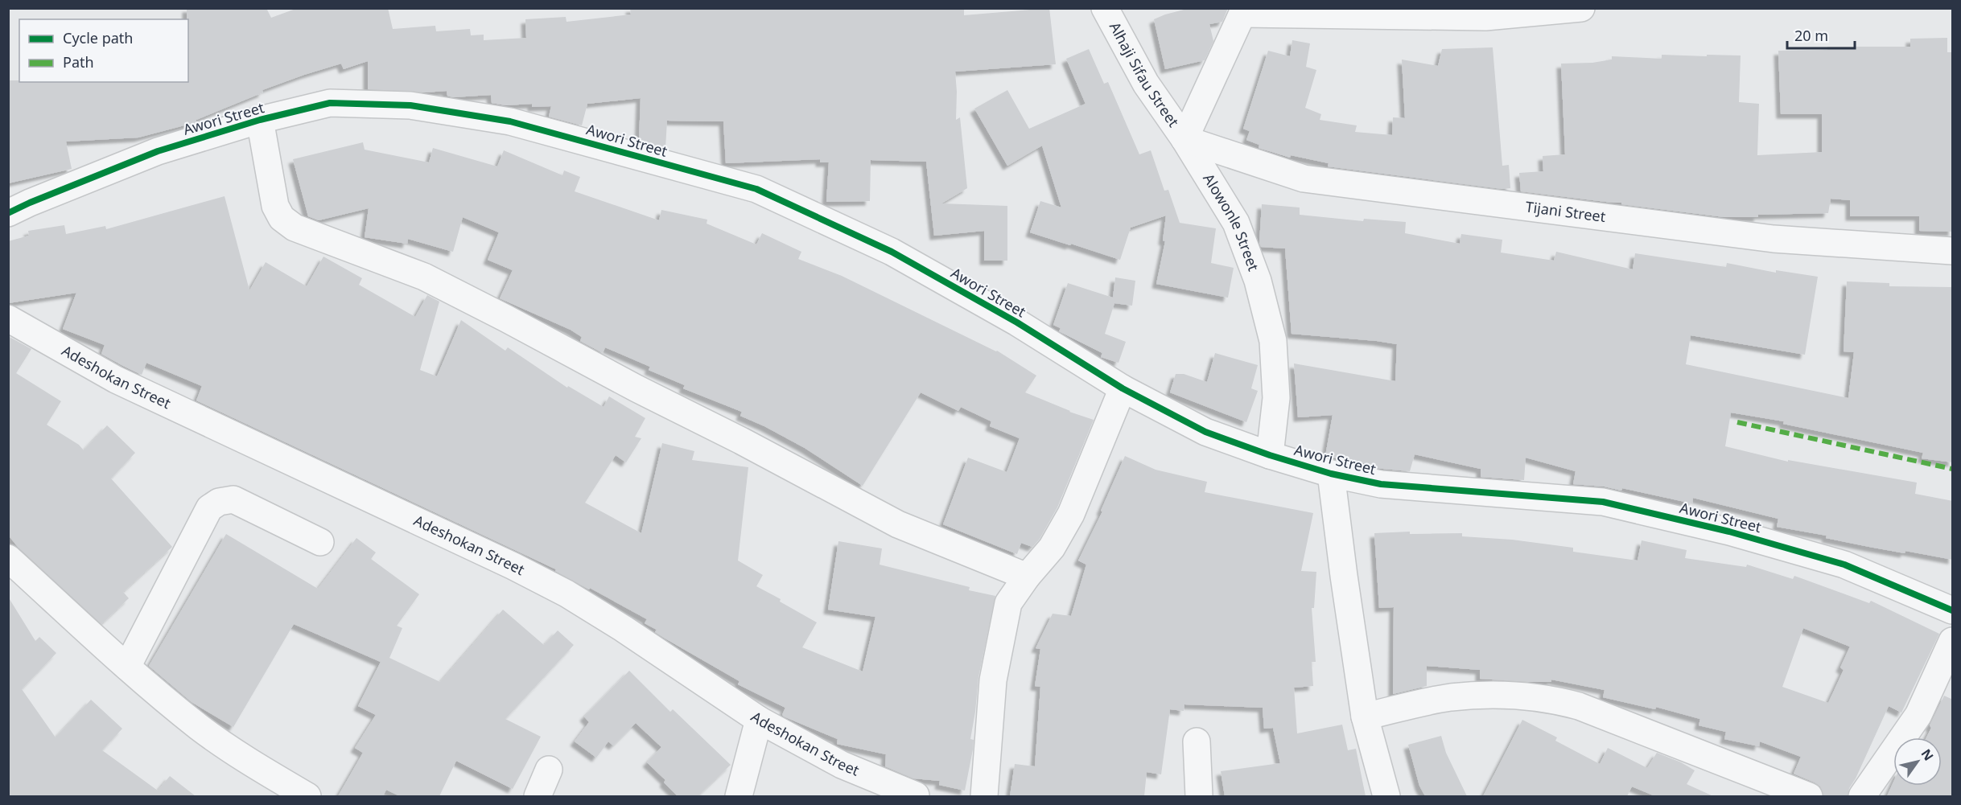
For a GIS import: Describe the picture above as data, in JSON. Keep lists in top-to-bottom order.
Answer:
{
  "streets": {
    "street": [
      "Alhaji Sifau Street",
      "Awori Street",
      "Tijani Street",
      "Alowonle Street",
      "Adeshokan Street"
    ]
  },
  "crossings": [
    ["Alhaji Sifau Street", "Tijani Street"],
    ["Alhaji Sifau Street", "Alowonle Street"],
    ["Awori Street", "Alowonle Street"],
    ["Tijani Street", "Alowonle Street"]
  ],
  "legend": ["Cycle path", "Path"],
  "scale_bar": "20 m",
  "north": "top right"
}
